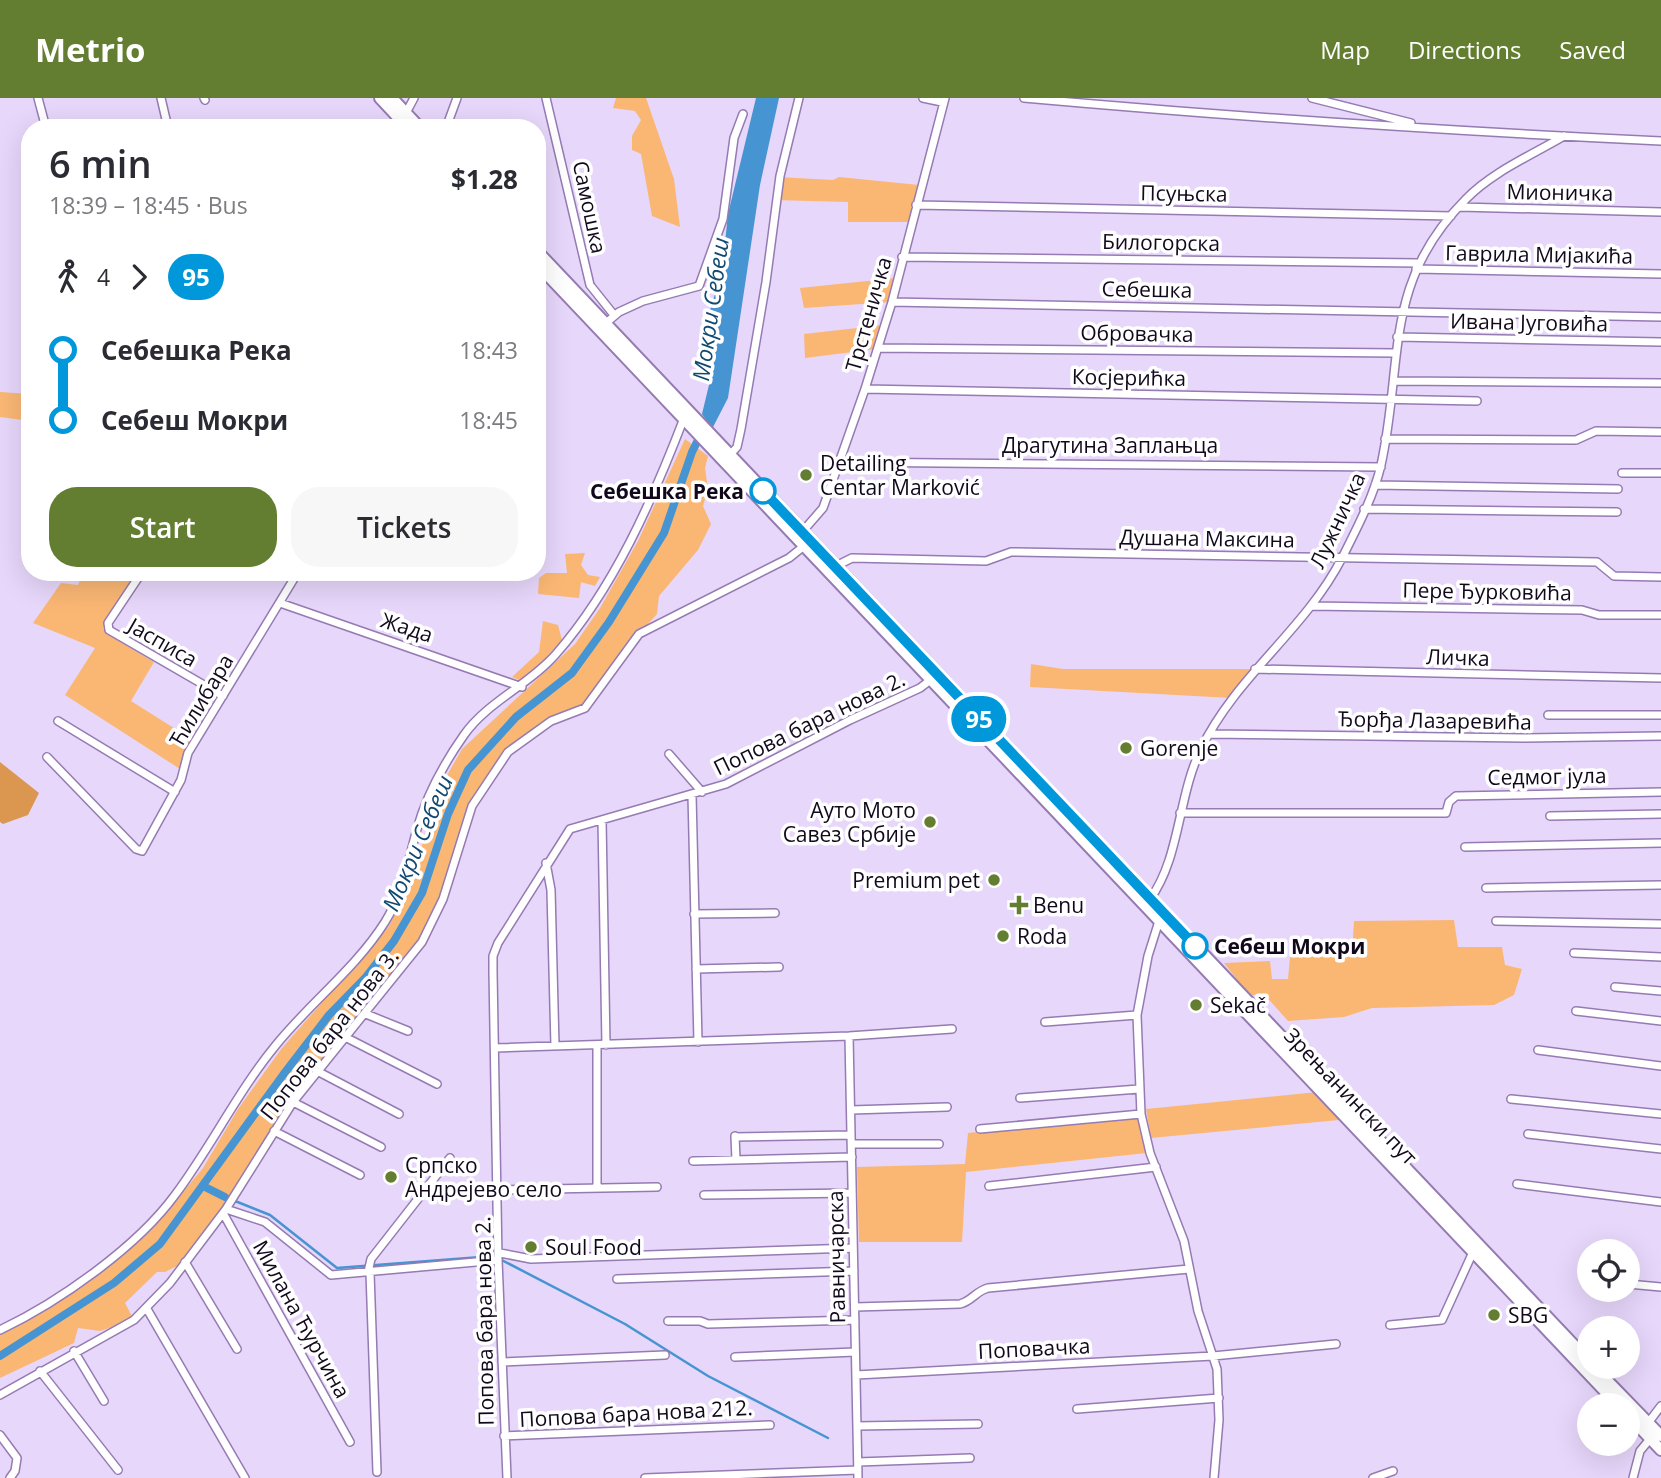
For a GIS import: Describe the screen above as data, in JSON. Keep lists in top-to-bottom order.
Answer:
{
  "streets": {
    "main road": ["Зрењанински пут"],
    "street": [
      "Мионичка",
      "Псуњска",
      "Самошка",
      "Билогорска",
      "Гаврила Мијакића",
      "Себешка",
      "Трстеничка",
      "Ивана Југовића",
      "Обровачка",
      "Косјерићка",
      "Драгутина Заплањца",
      "Лужничка",
      "Душана Максина",
      "Пере Ђурковића",
      "Жада",
      "Јасписа",
      "Личка",
      "Ћилибара",
      "Ђорђа Лазаревића",
      "Попова бара нова 2.",
      "Седмог јула",
      "Попова бара нова 3.",
      "Равничарска",
      "Милана Ћурчина",
      "Поповачка",
      "Попова бара нова 212."
    ]
  },
  "crossings": [
    ["Мионичка", "Лужничка"],
    ["Псуњска", "Трстеничка"],
    ["Псуњска", "Лужничка"],
    ["Самошка", "Зрењанински пут"],
    ["Билогорска", "Гаврила Мијакића"],
    ["Билогорска", "Трстеничка"],
    ["Билогорска", "Лужничка"],
    ["Гаврила Мијакића", "Лужничка"],
    ["Себешка", "Трстеничка"],
    ["Себешка", "Лужничка"],
    ["Трстеничка", "Обровачка"],
    ["Трстеничка", "Косјерићка"],
    ["Трстеничка", "Драгутина Заплањца"],
    ["Трстеничка", "Зрењанински пут"],
    ["Ивана Југовића", "Лужничка"],
    ["Обровачка", "Лужничка"],
    ["Косјерићка", "Лужничка"],
    ["Драгутина Заплањца", "Лужничка"],
    ["Лужничка", "Душана Максина"],
    ["Лужничка", "Пере Ђурковића"],
    ["Лужничка", "Личка"],
    ["Лужничка", "Ђорђа Лазаревића"],
    ["Лужничка", "Седмог јула"],
    ["Лужничка", "Зрењанински пут"],
    ["Душана Максина", "Зрењанински пут"],
    ["Жада", "Ћилибара"],
    ["Јасписа", "Ћилибара"],
    ["Попова бара нова 2.", "Зрењанински пут"],
    ["Попова бара нова 2.", "Попова бара нова 212."],
    ["Попова бара нова 3.", "Зрењанински пут"],
    ["Попова бара нова 3.", "Милана Ћурчина"],
    ["Равничарска", "Поповачка"]
  ],
  "water": ["Мокри Себеш"],
  "places": {
    "other": [
      "Detailing Centar Marković",
      "Себешка Река",
      "Gorenje",
      "Ауто Мото Савез Србије",
      "Premium pet",
      "Roda",
      "Себеш Мокри",
      "Sekač",
      "Српско Андрејево село",
      "Soul Food",
      "SBG"
    ],
    "health": ["Benu"]
  },
  "lines": ["bus line 95"],
  "page": {
    "header": "Metrio",
    "nav": ["Map", "Directions", "Saved"],
    "on_map": "95",
    "heading": ["6 min", "18:39 – 18:45 · Bus", "$1.28"],
    "legs": ["4", "95"],
    "list": [
      {
        "name": "Себешка Река",
        "value": "18:43"
      },
      {
        "name": "Себеш Мокри",
        "value": "18:45"
      }
    ],
    "buttons": ["Start", "Tickets"],
    "map_buttons": ["+", "−"]
  }
}
